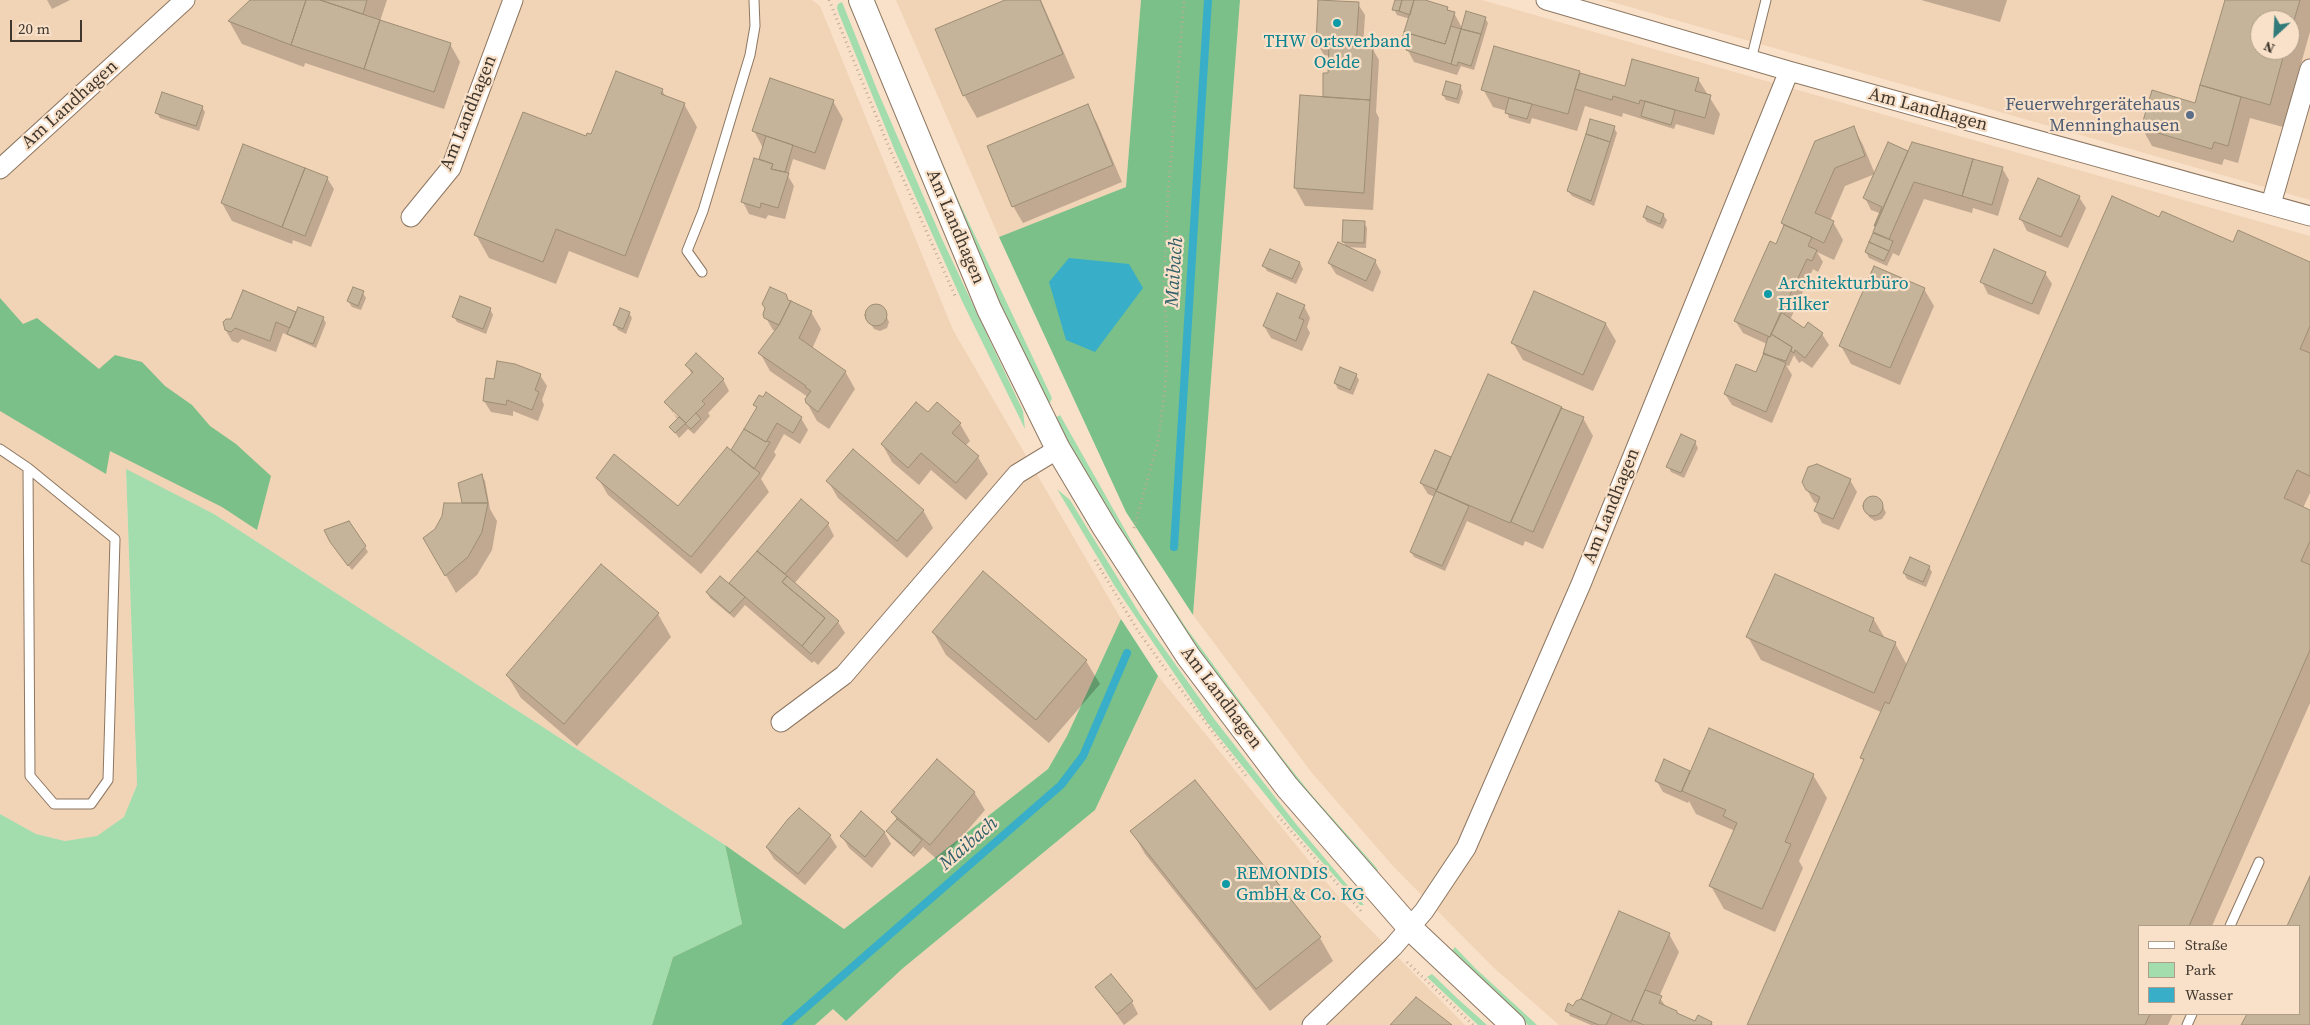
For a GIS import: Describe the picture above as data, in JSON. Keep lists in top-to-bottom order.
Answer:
{
  "streets": {
    "street": ["Am Landhagen"]
  },
  "water": ["Maibach"],
  "places": [
    "THW Ortsverband Oelde",
    "Feuerwehrgerätehaus Menninghausen",
    "Architekturbüro Hilker",
    "REMONDIS GmbH & Co. KG"
  ],
  "legend": ["Straße", "Park", "Wasser"],
  "scale_bar": "20 m",
  "north": "bottom left"
}
